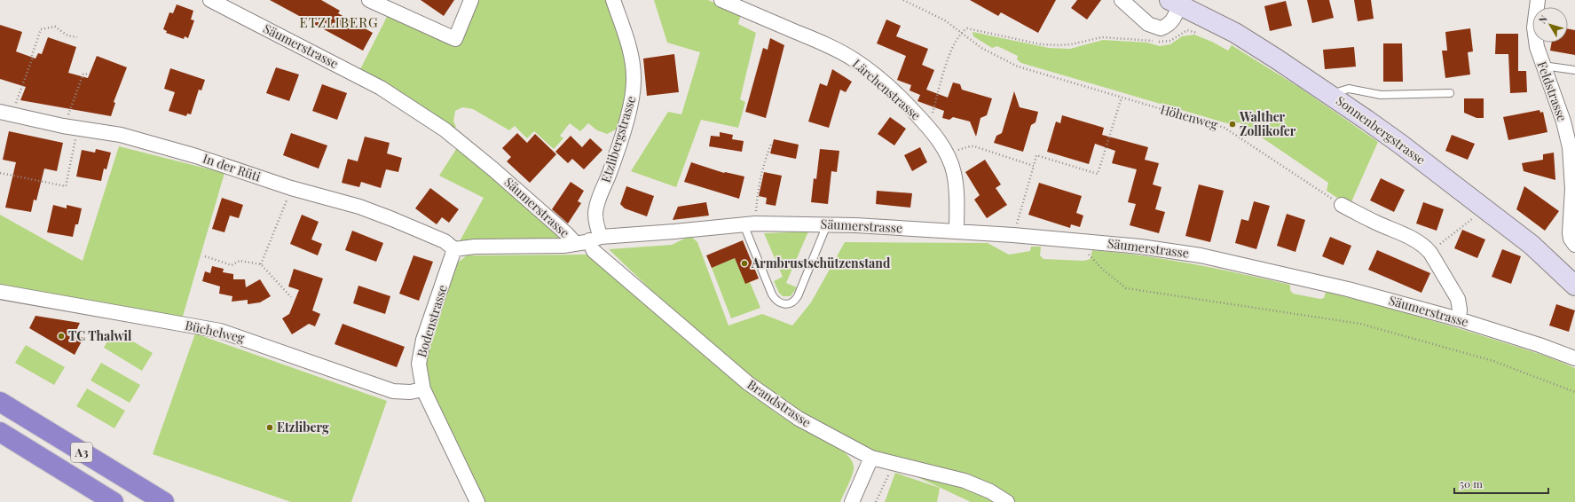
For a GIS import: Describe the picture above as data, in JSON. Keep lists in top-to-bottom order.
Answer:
{
  "streets": {
    "highway": ["A3"],
    "main road": ["Sonnenbergstrasse"],
    "street": [
      "Säumerstrasse",
      "Lärchenstrasse",
      "Feldstrasse",
      "Etzlibergstrasse",
      "In der Rüti",
      "Bodenstrasse",
      "Büchelweg",
      "Brandstrasse"
    ],
    "path": ["Höhenweg"]
  },
  "crossings": [
    ["Säumerstrasse", "Lärchenstrasse"],
    ["Säumerstrasse", "Etzlibergstrasse"],
    ["Säumerstrasse", "Brandstrasse"],
    ["Etzlibergstrasse", "Brandstrasse"],
    ["In der Rüti", "Bodenstrasse"],
    ["Bodenstrasse", "Büchelweg"]
  ],
  "districts": ["ETZLIBERG"],
  "places": [
    "Walther Zollikofer",
    "Armbrustschützenstand",
    "TC Thalwil",
    "Etzliberg"
  ],
  "scale_bar": "50 m",
  "north": "top left"
}
